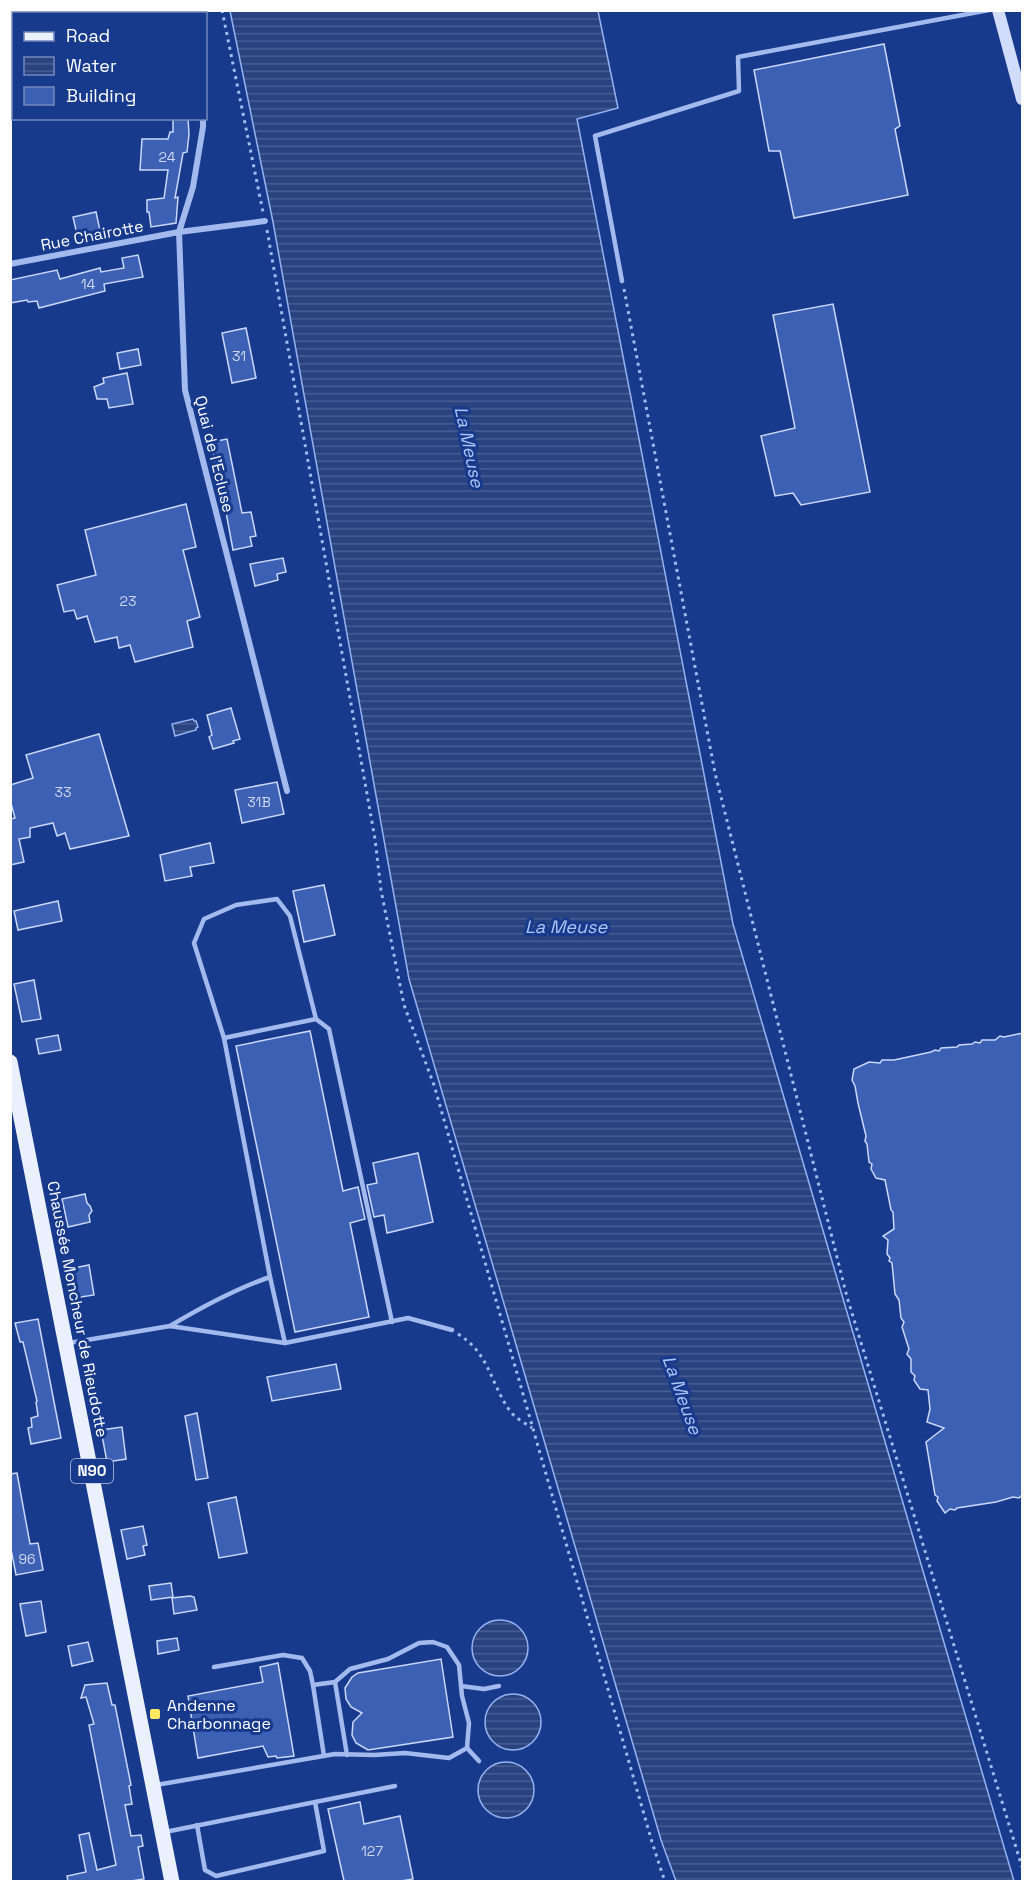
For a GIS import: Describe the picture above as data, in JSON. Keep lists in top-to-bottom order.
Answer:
{
  "streets": {
    "main road": ["Chaussée Moncheur de Rieudotte", "N90"],
    "street": ["Rue Chairotte", "Quai de l'Ecluse"]
  },
  "crossings": [
    ["Rue Chairotte", "Quai de l'Ecluse"]
  ],
  "water": ["La Meuse"],
  "places": {
    "transit": ["Andenne Charbonnage"]
  },
  "house_numbers": [
    "24",
    "14",
    "31",
    "23",
    "33",
    "31B",
    "96",
    "127"
  ],
  "legend": ["Road", "Water", "Building"]
}
